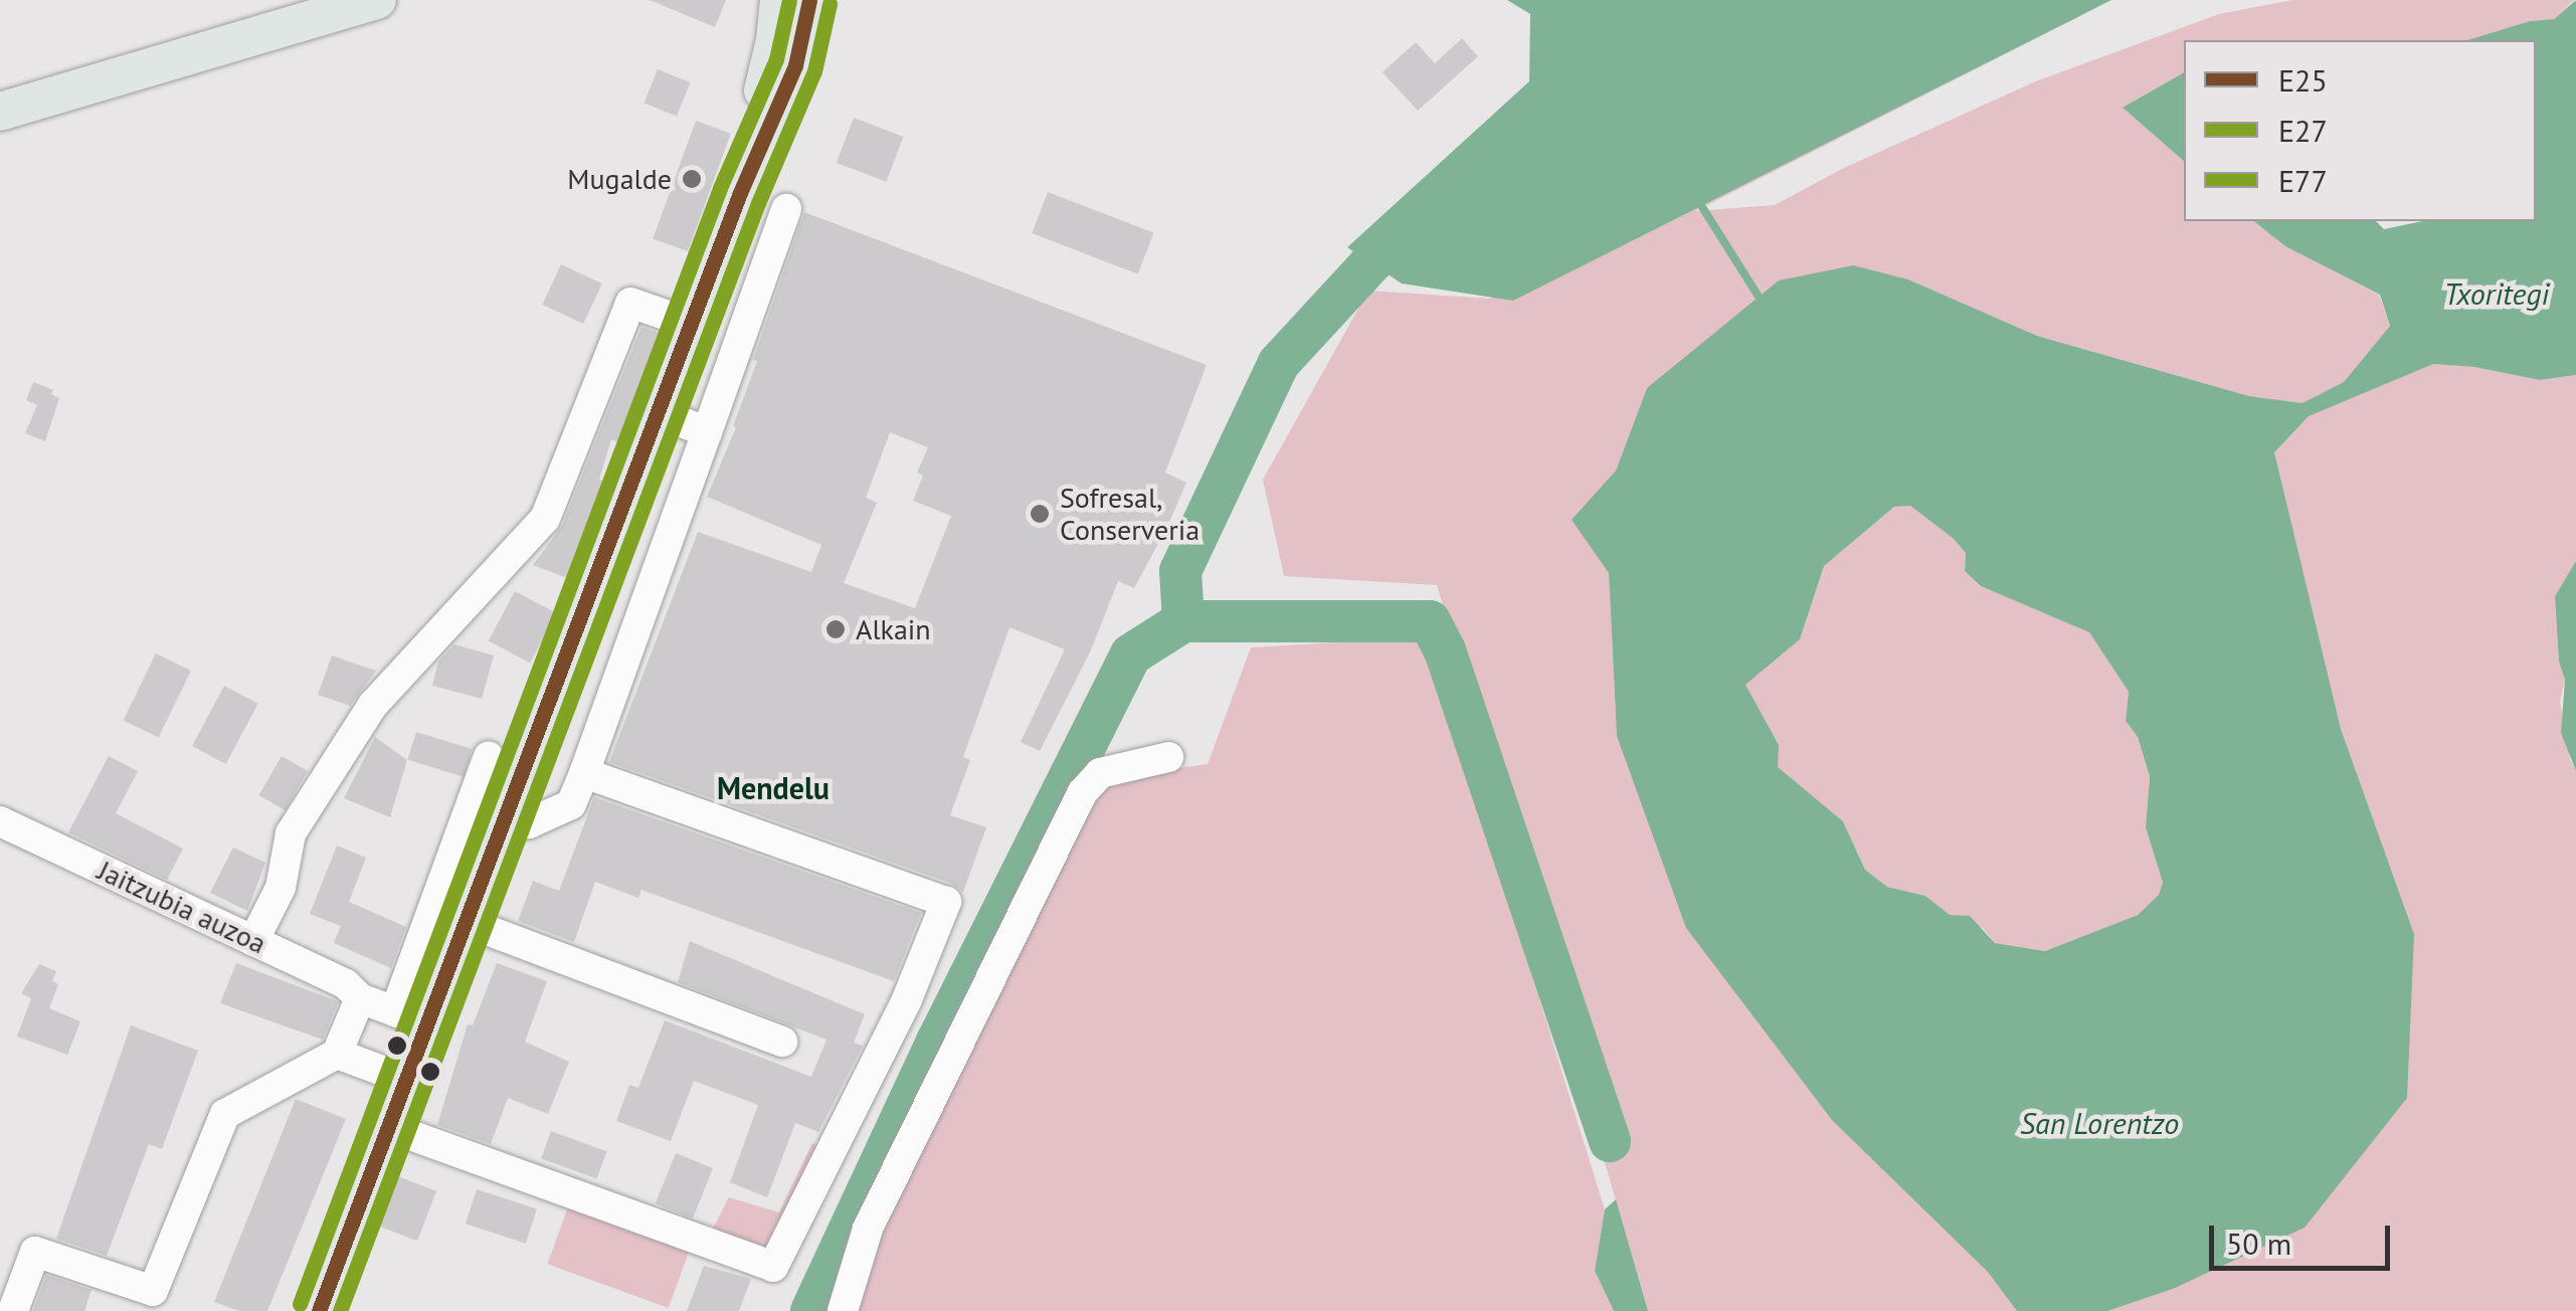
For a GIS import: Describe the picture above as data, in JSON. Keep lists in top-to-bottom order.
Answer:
{
  "streets": {
    "street": ["Jaitzubia auzoa"]
  },
  "districts": ["Mendelu"],
  "water": ["Txoritegi", "San Lorentzo"],
  "places": ["Mugalde", "Sofresal, Conserveria", "Alkain"],
  "lines": ["transit line E25", "transit line E77", "transit line E27"],
  "legend": ["E25", "E27", "E77"],
  "scale_bar": "50 m"
}
